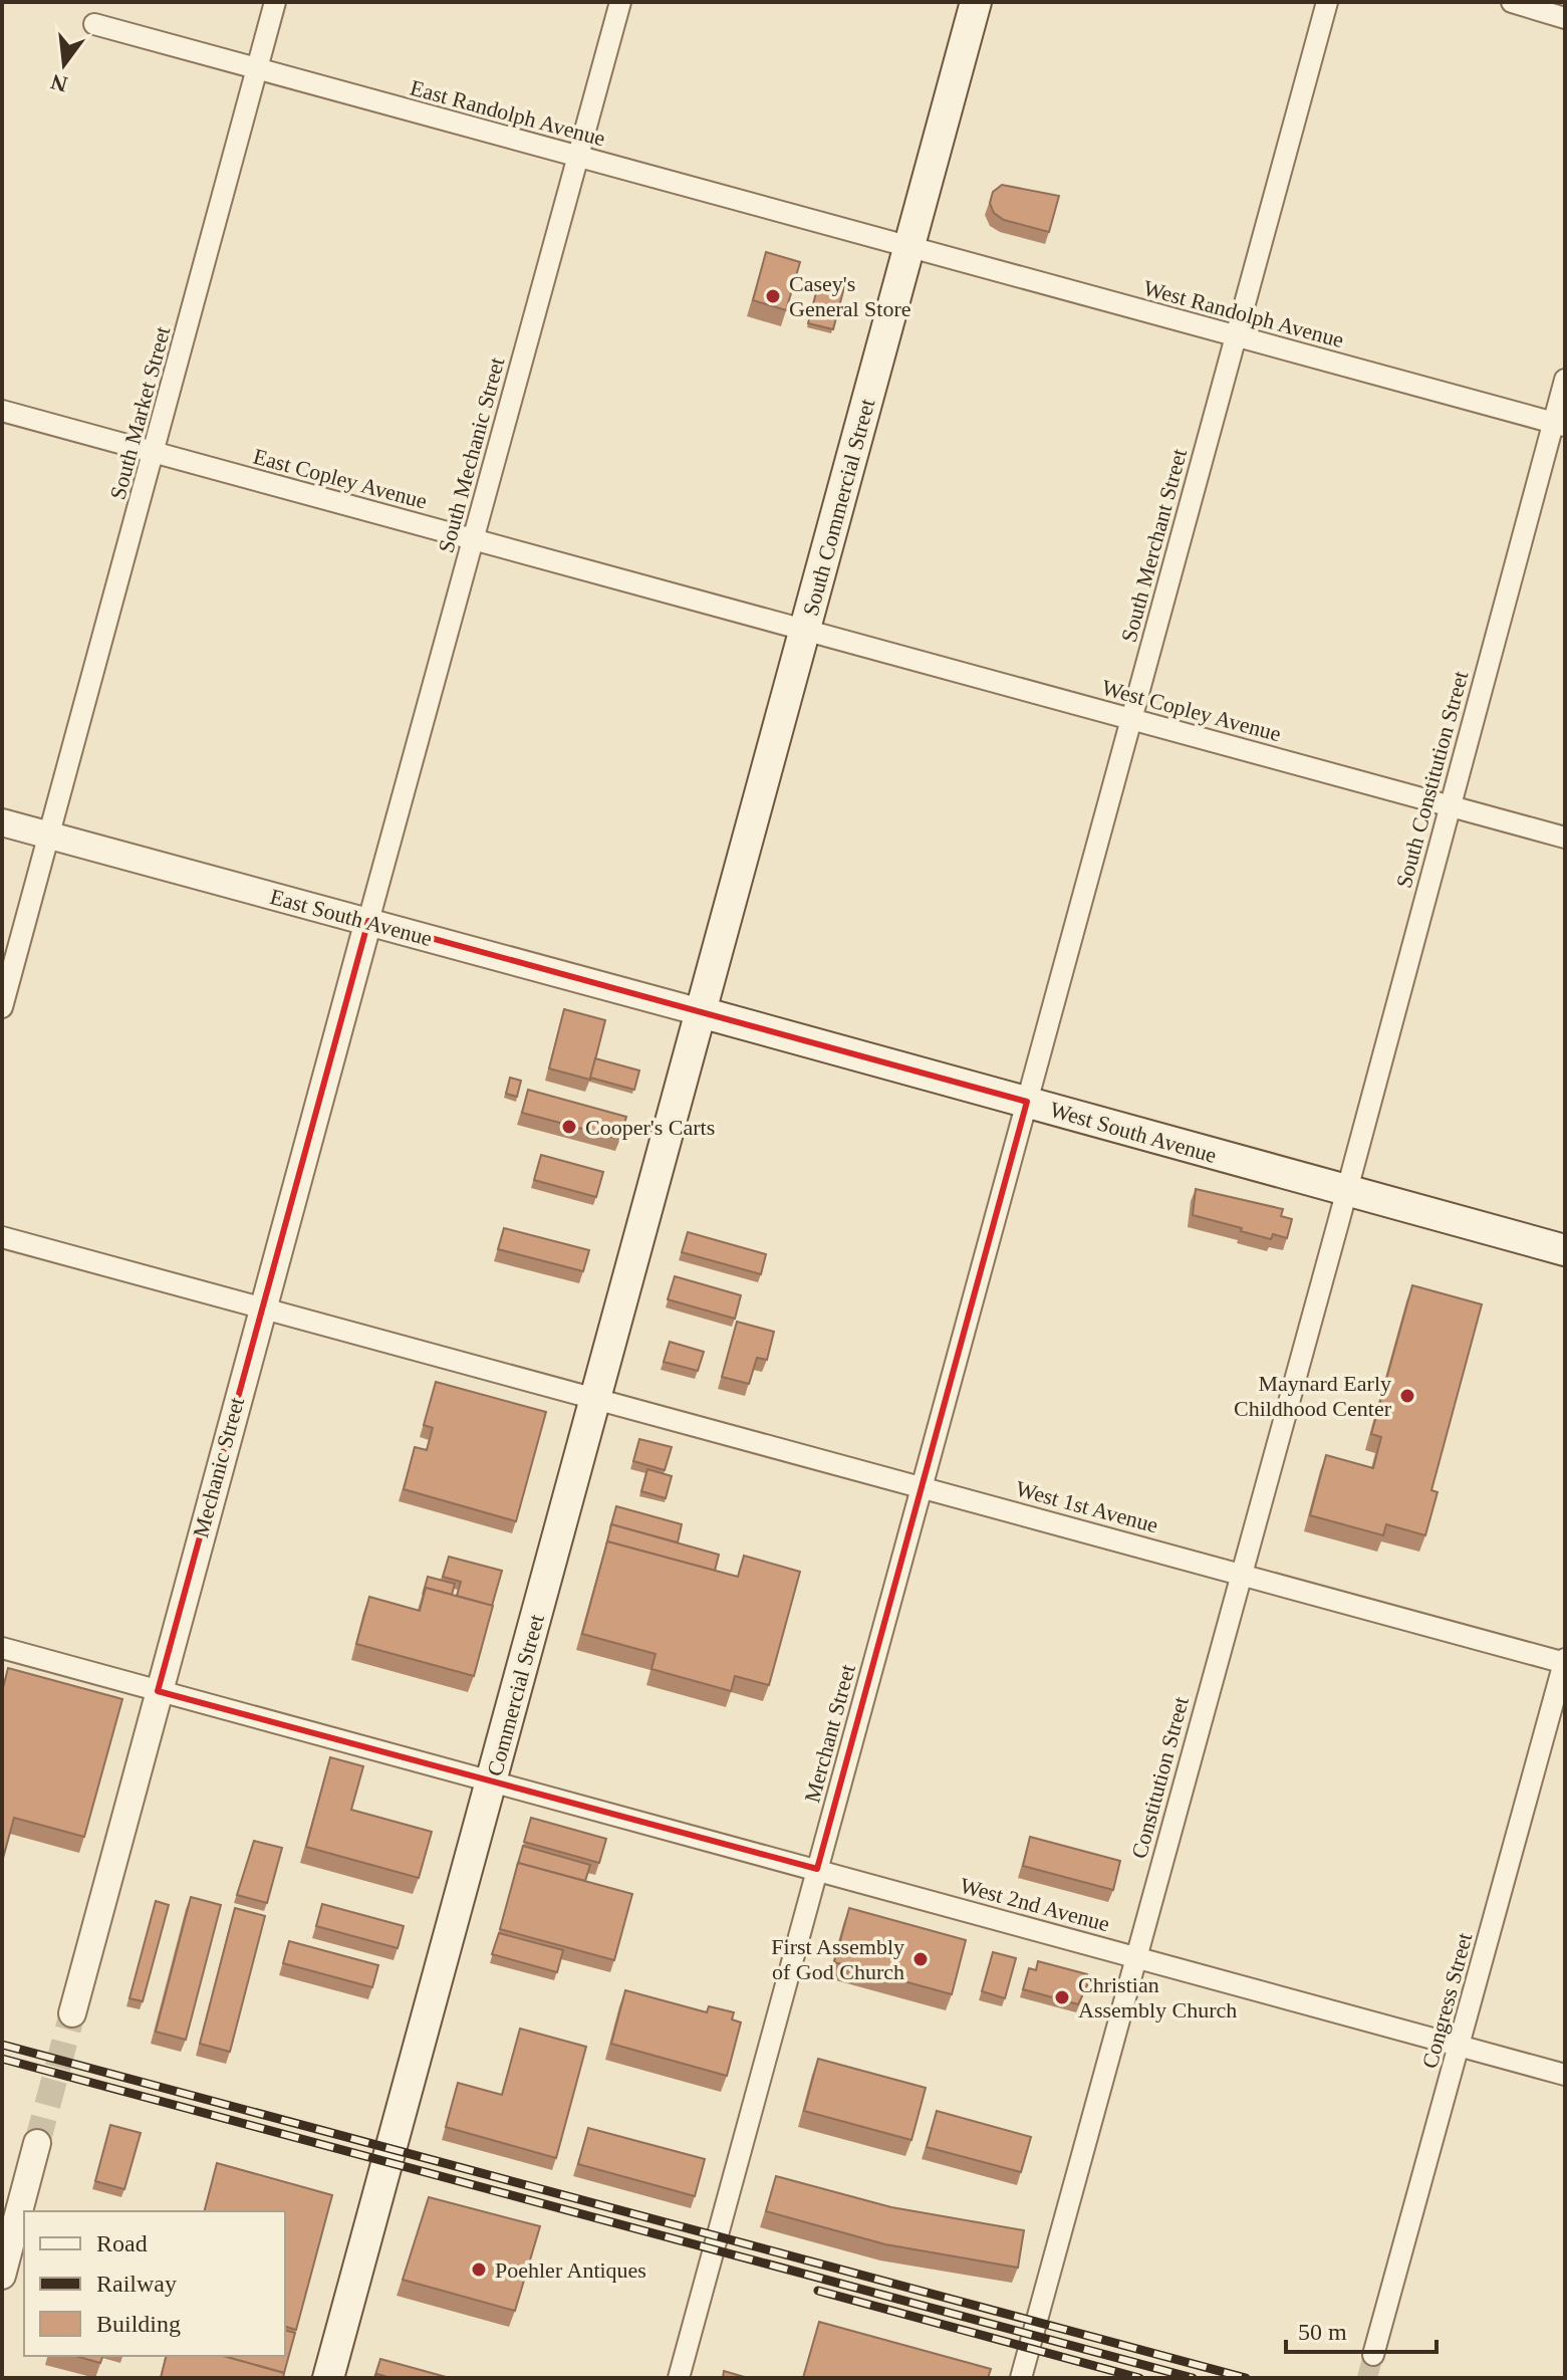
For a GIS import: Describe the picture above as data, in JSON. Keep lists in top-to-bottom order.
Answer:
{
  "streets": {
    "main road": ["South Commercial Street", "West South Avenue", "Commercial Street"],
    "street": [
      "East Randolph Avenue",
      "West Randolph Avenue",
      "South Market Street",
      "South Mechanic Street",
      "East Copley Avenue",
      "South Merchant Street",
      "West Copley Avenue",
      "South Constitution Street",
      "East South Avenue",
      "Mechanic Street",
      "West 1st Avenue",
      "Merchant Street",
      "Constitution Street",
      "West 2nd Avenue",
      "Congress Street"
    ]
  },
  "crossings": [
    ["East Randolph Avenue", "West Randolph Avenue"],
    ["East Randolph Avenue", "South Market Street"],
    ["East Randolph Avenue", "South Mechanic Street"],
    ["East Randolph Avenue", "South Commercial Street"],
    ["West Randolph Avenue", "South Commercial Street"],
    ["West Randolph Avenue", "South Merchant Street"],
    ["West Randolph Avenue", "South Constitution Street"],
    ["South Market Street", "East Copley Avenue"],
    ["South Market Street", "East South Avenue"],
    ["South Mechanic Street", "East Copley Avenue"],
    ["South Mechanic Street", "East South Avenue"],
    ["South Mechanic Street", "Mechanic Street"],
    ["East Copley Avenue", "South Commercial Street"],
    ["East Copley Avenue", "West Copley Avenue"],
    ["South Commercial Street", "West Copley Avenue"],
    ["South Commercial Street", "East South Avenue"],
    ["South Commercial Street", "West South Avenue"],
    ["South Commercial Street", "Commercial Street"],
    ["South Merchant Street", "West Copley Avenue"],
    ["South Merchant Street", "West South Avenue"],
    ["South Merchant Street", "Merchant Street"],
    ["West Copley Avenue", "South Constitution Street"],
    ["South Constitution Street", "West South Avenue"],
    ["South Constitution Street", "Constitution Street"],
    ["East South Avenue", "West South Avenue"],
    ["East South Avenue", "Mechanic Street"],
    ["East South Avenue", "Commercial Street"],
    ["West South Avenue", "Commercial Street"],
    ["West South Avenue", "Merchant Street"],
    ["West South Avenue", "Constitution Street"],
    ["Mechanic Street", "West 1st Avenue"],
    ["Mechanic Street", "West 2nd Avenue"],
    ["West 1st Avenue", "Commercial Street"],
    ["West 1st Avenue", "Merchant Street"],
    ["West 1st Avenue", "Constitution Street"],
    ["West 1st Avenue", "Congress Street"],
    ["Commercial Street", "West 2nd Avenue"],
    ["Merchant Street", "West 2nd Avenue"],
    ["Constitution Street", "West 2nd Avenue"],
    ["West 2nd Avenue", "Congress Street"]
  ],
  "places": [
    "Casey's General Store",
    "Cooper's Carts",
    "Maynard Early Childhood Center",
    "First Assembly of God Church",
    "Christian Assembly Church",
    "Poehler Antiques"
  ],
  "legend": ["Road", "Railway", "Building"],
  "scale_bar": "50 m",
  "north": "bottom"
}
